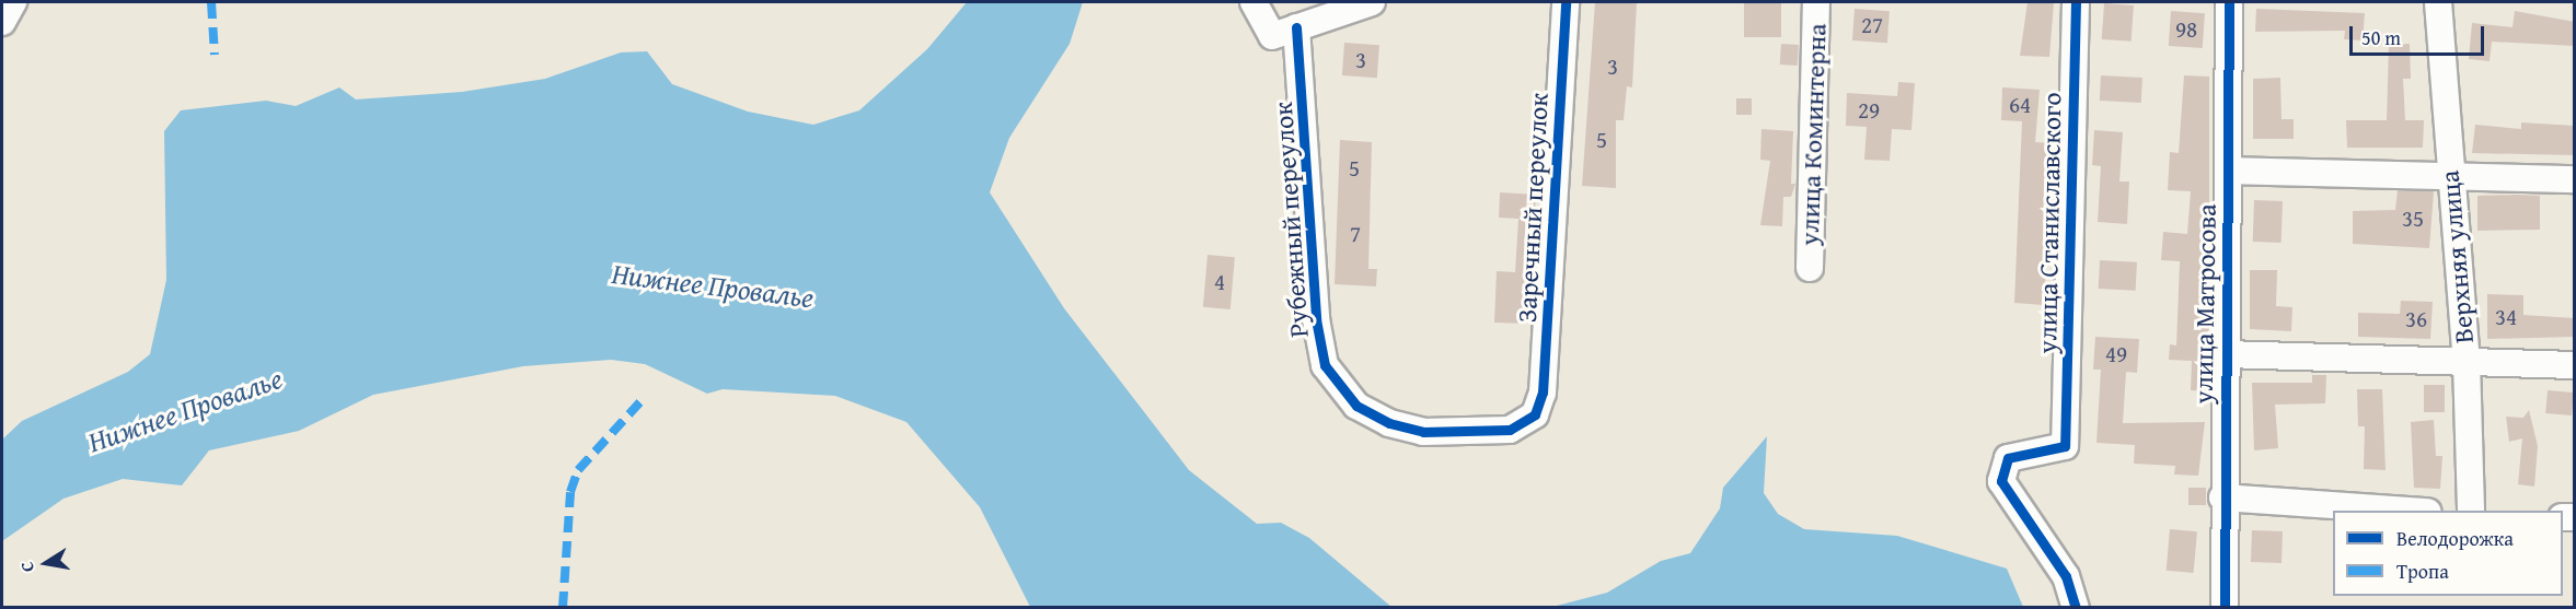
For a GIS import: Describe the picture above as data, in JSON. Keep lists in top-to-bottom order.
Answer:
{
  "streets": {
    "street": [
      "улица Коминтерна",
      "Заречный переулок",
      "Рубежный переулок",
      "улица Станиславского",
      "Верхняя улица",
      "улица Матросова"
    ]
  },
  "crossings": [
    ["Заречный переулок", "Рубежный переулок"]
  ],
  "water": ["Нижнее Провалье"],
  "house_numbers": [
    "27",
    "98",
    "3",
    "3",
    "64",
    "29",
    "5",
    "5",
    "35",
    "7",
    "4",
    "34",
    "36",
    "49"
  ],
  "legend": ["Велодорожка", "Тропа"],
  "scale_bar": "50 m",
  "north": "left"
}
